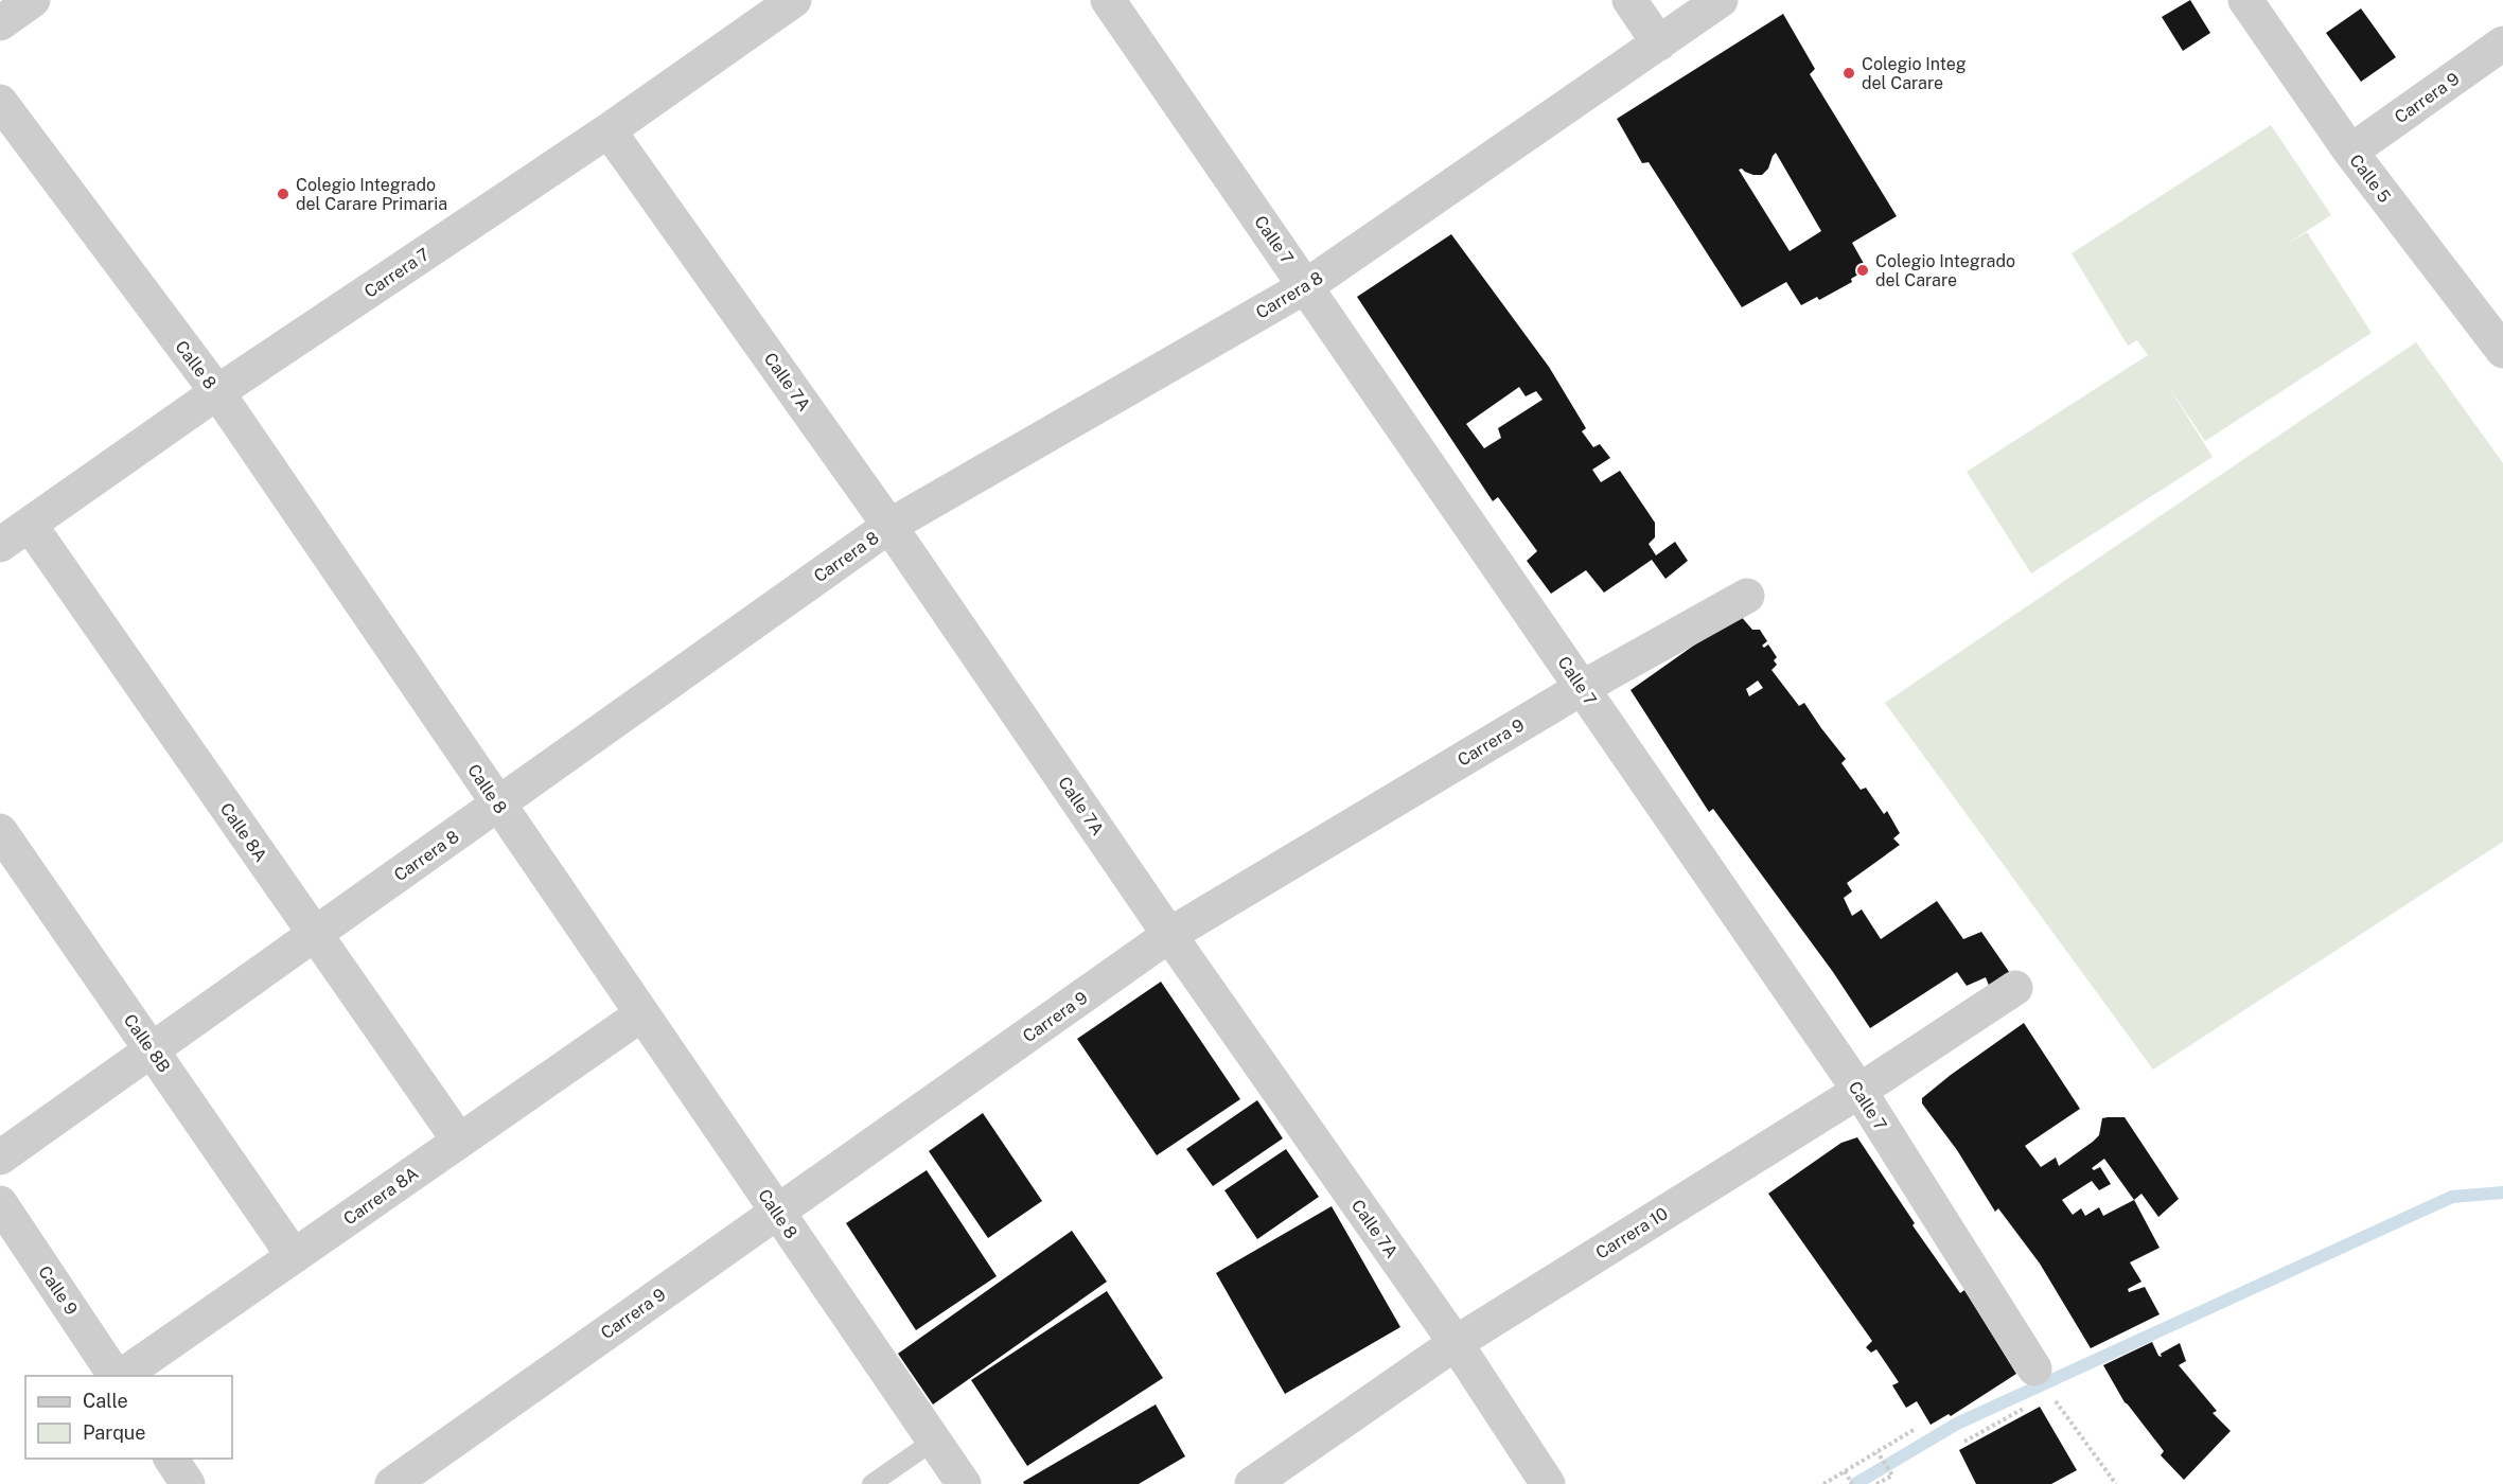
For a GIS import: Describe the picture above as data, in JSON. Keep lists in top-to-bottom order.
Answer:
{
  "streets": {
    "street": [
      "Carrera 9",
      "Calle 5",
      "Calle 7",
      "Carrera 7",
      "Carrera 8",
      "Calle 8",
      "Calle 7A",
      "Calle 8A",
      "Calle 8B",
      "Carrera 8A",
      "Carrera 10",
      "Calle 9"
    ]
  },
  "crossings": [
    ["Carrera 9", "Calle 5"],
    ["Carrera 9", "Calle 7"],
    ["Carrera 9", "Calle 8"],
    ["Carrera 9", "Calle 7A"],
    ["Calle 7", "Carrera 8"],
    ["Calle 7", "Carrera 10"],
    ["Carrera 7", "Calle 8"],
    ["Carrera 7", "Calle 7A"],
    ["Carrera 7", "Calle 8A"],
    ["Carrera 8", "Calle 8"],
    ["Carrera 8", "Calle 7A"],
    ["Carrera 8", "Calle 8A"],
    ["Carrera 8", "Calle 8B"],
    ["Calle 8", "Carrera 8A"],
    ["Calle 7A", "Carrera 10"],
    ["Calle 8A", "Carrera 8A"],
    ["Calle 8B", "Carrera 8A"]
  ],
  "places": ["Colegio Integ del Carare", "Colegio Integrado del Carare Primaria", "Colegio Integrado del Carare"],
  "legend": ["Calle", "Parque"]
}
